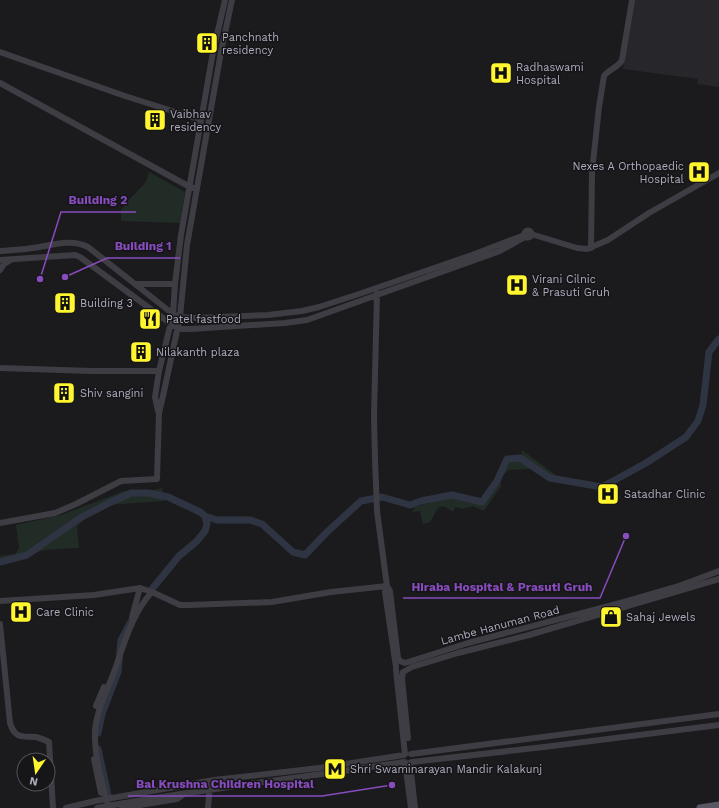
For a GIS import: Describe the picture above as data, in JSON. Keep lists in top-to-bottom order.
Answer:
{
  "streets": {
    "street": ["Lambe Hanuman Road"]
  },
  "places": {
    "building": [
      "Panchnath residency",
      "Vaibhav residency",
      "Building 3",
      "Nilakanth plaza",
      "Shiv sangini"
    ],
    "hospital": [
      "Radhaswami Hospital",
      "Nexes A Orthopaedic Hospital",
      "Virani Cilnic & Prasuti Gruh",
      "Satadhar Clinic",
      "Care Clinic"
    ],
    "other": [
      "Building 1",
      "Building 2",
      "Hiraba Hospital & Prasuti Gruh",
      "Bal Krushna Children Hospital"
    ],
    "restaurant": ["Patel fastfood"],
    "shop": ["Sahaj Jewels"],
    "metro station": ["Shri Swaminarayan Mandir Kalakunj"]
  },
  "north": "bottom"
}
